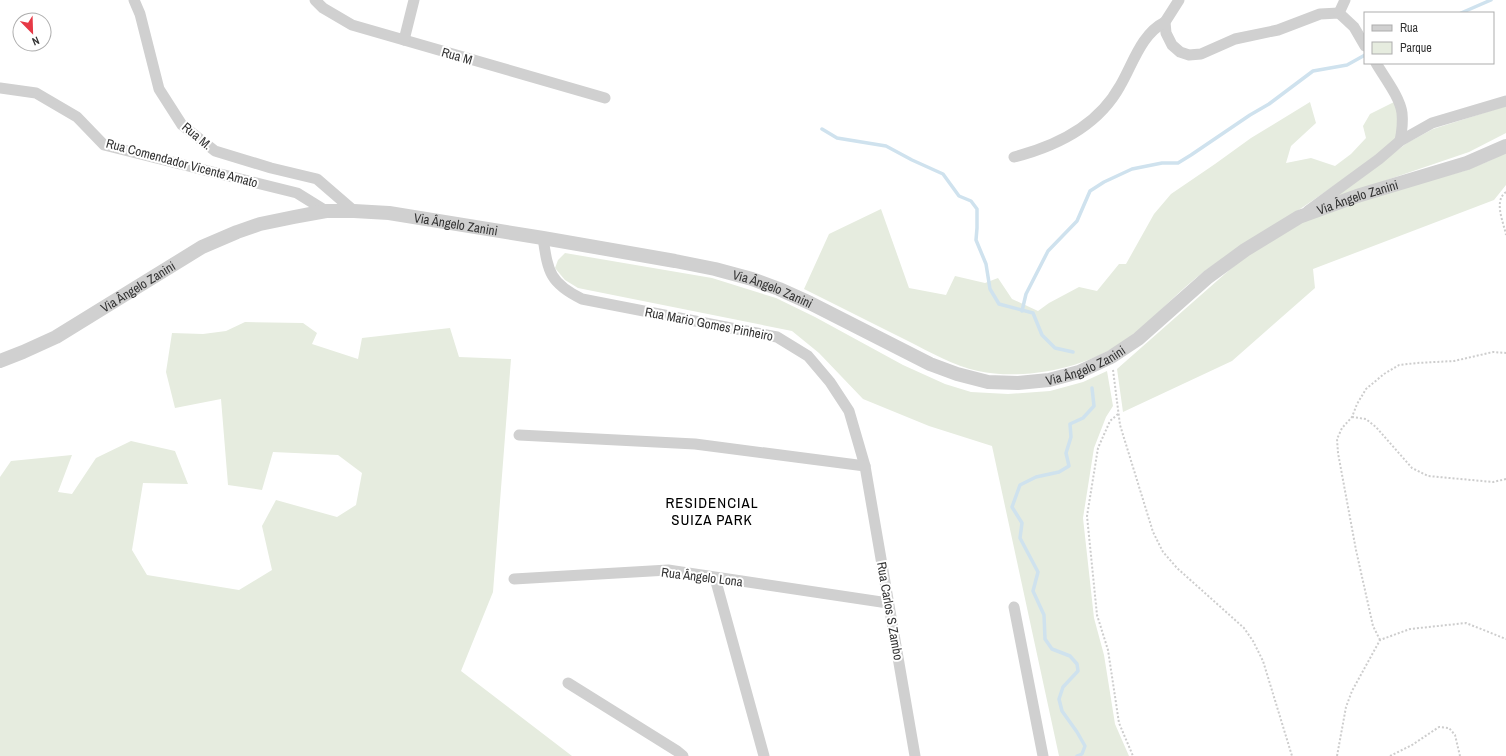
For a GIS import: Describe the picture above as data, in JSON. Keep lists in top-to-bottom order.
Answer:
{
  "streets": {
    "street": [
      "Rua M",
      "Rua M.",
      "Rua Comendador Vicente Amato",
      "Via Ângelo Zanini",
      "Rua Mario Gomes Pinheiro",
      "Rua Ângelo Lona",
      "Rua Carlos S Zambo"
    ]
  },
  "crossings": [
    ["Rua M.", "Via Ângelo Zanini"],
    ["Rua Comendador Vicente Amato", "Via Ângelo Zanini"],
    ["Via Ângelo Zanini", "Rua Mario Gomes Pinheiro"],
    ["Rua Mario Gomes Pinheiro", "Rua Carlos S Zambo"],
    ["Rua Ângelo Lona", "Rua Carlos S Zambo"]
  ],
  "districts": ["RESIDENCIAL SUIZA PARK"],
  "legend": ["Rua", "Parque"],
  "north": "bottom right"
}
